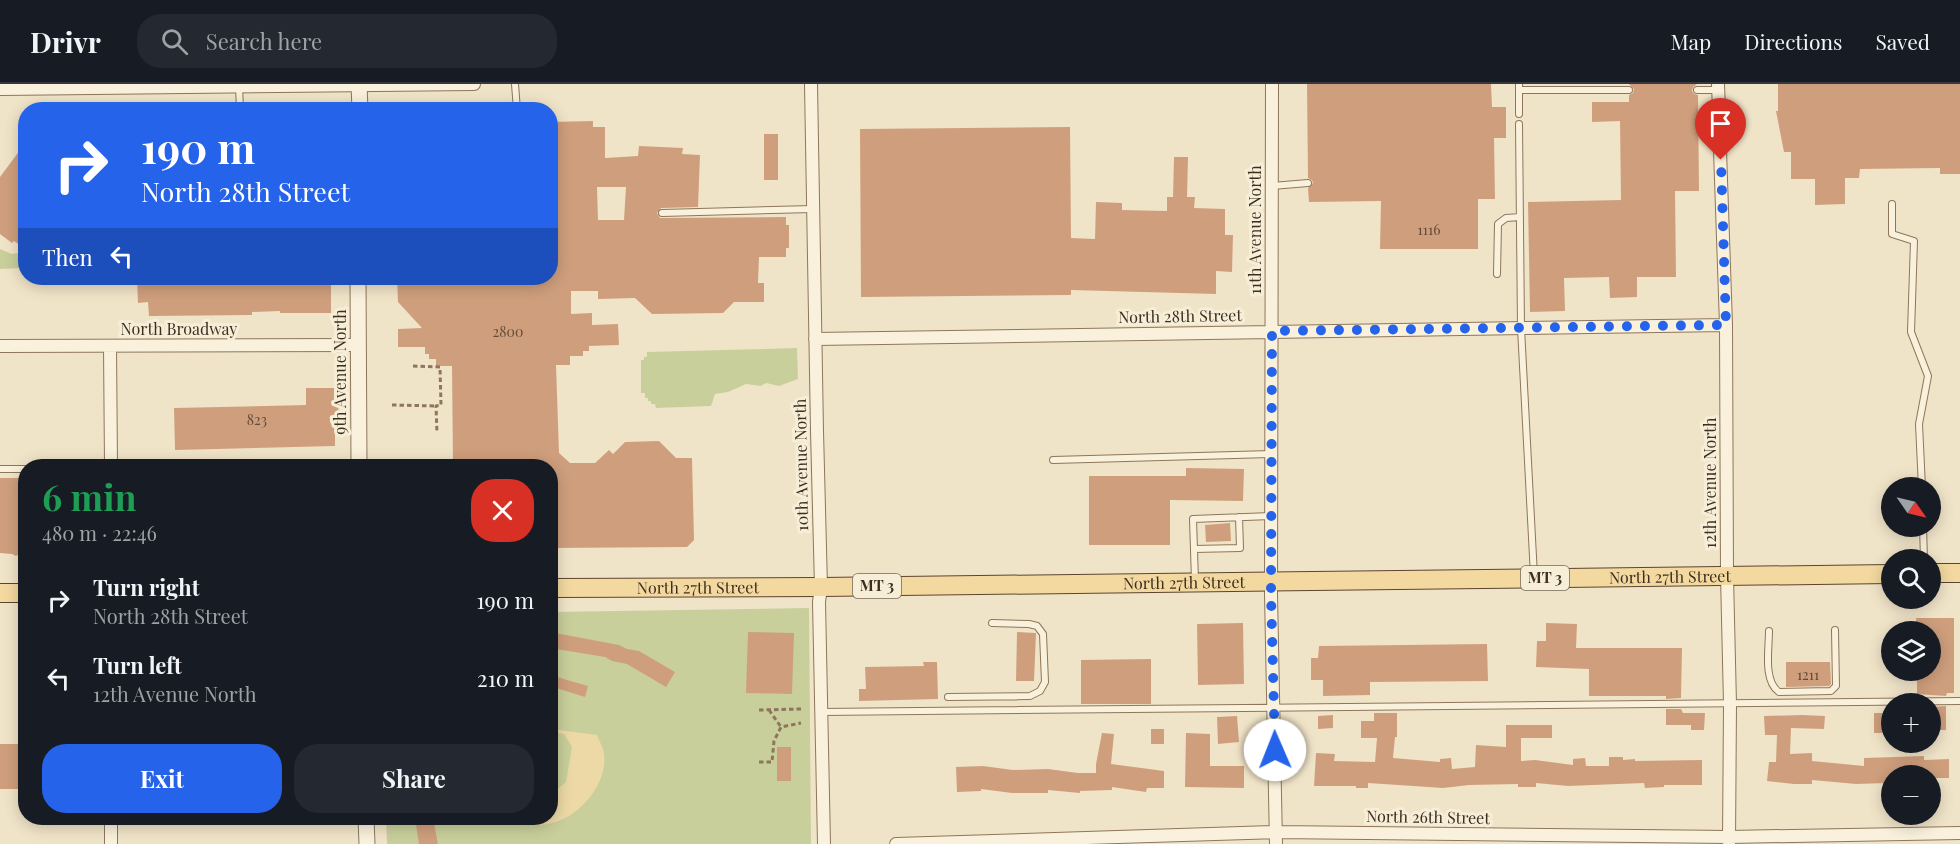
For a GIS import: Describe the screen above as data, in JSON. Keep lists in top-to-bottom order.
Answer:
{
  "streets": {
    "main road": ["North 27th Street", "MT 3"],
    "street": [
      "11th Avenue North",
      "North 28th Street",
      "North Broadway",
      "9th Avenue North",
      "10th Avenue North",
      "12th Avenue North",
      "North 26th Street"
    ]
  },
  "crossings": [
    ["11th Avenue North", "North 28th Street"],
    ["11th Avenue North", "North 27th Street"],
    ["11th Avenue North", "North 26th Street"],
    ["North 28th Street", "10th Avenue North"],
    ["North 28th Street", "12th Avenue North"],
    ["North Broadway", "9th Avenue North"],
    ["10th Avenue North", "North 27th Street"],
    ["12th Avenue North", "North 27th Street"],
    ["12th Avenue North", "North 26th Street"]
  ],
  "house_numbers": [
    "1116",
    "2800",
    "823",
    "1211"
  ],
  "north": "bottom right",
  "page": {
    "header": "Drivr",
    "search": "Search here",
    "nav": ["Map", "Directions", "Saved"],
    "turn": ["190 m", "North 28th Street"],
    "then": "Then",
    "heading": ["6 min", "480 m · 22:46"],
    "map_buttons": ["+", "−"],
    "list": [
      {
        "name": "Turn right",
        "note": "North 28th Street",
        "value": "190 m"
      },
      {
        "name": "Turn left",
        "note": "12th Avenue North",
        "value": "210 m"
      }
    ],
    "buttons": ["Exit", "Share"]
  }
}
